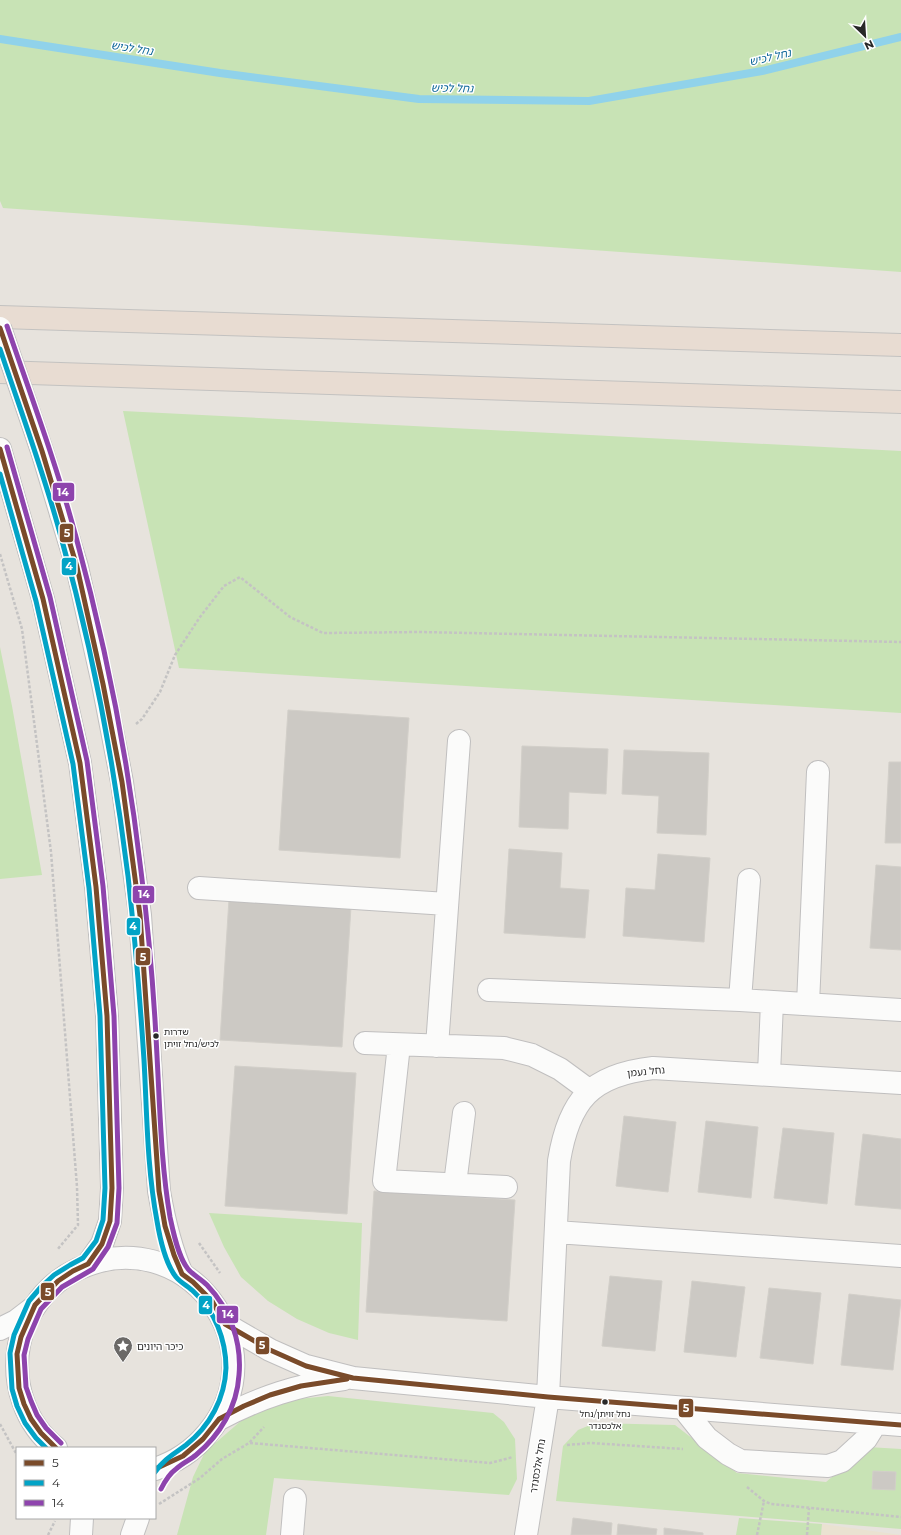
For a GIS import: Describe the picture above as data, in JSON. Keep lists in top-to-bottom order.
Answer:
{
  "streets": {
    "street": ["נחל נעמן", "נחל אלכסנדר"]
  },
  "crossings": [
    ["נחל נעמן", "נחל אלכסנדר"]
  ],
  "water": ["נחל לכיש"],
  "places": {
    "other": ["שדרות לכיש/נחל זויתן", "נחל זויתן/נחל אלכסנדר"],
    "place": ["כיכר היונים"]
  },
  "lines": ["transit line 14", "transit line 5", "transit line 4"],
  "legend": ["5", "4", "14"],
  "north": "bottom right"
}
